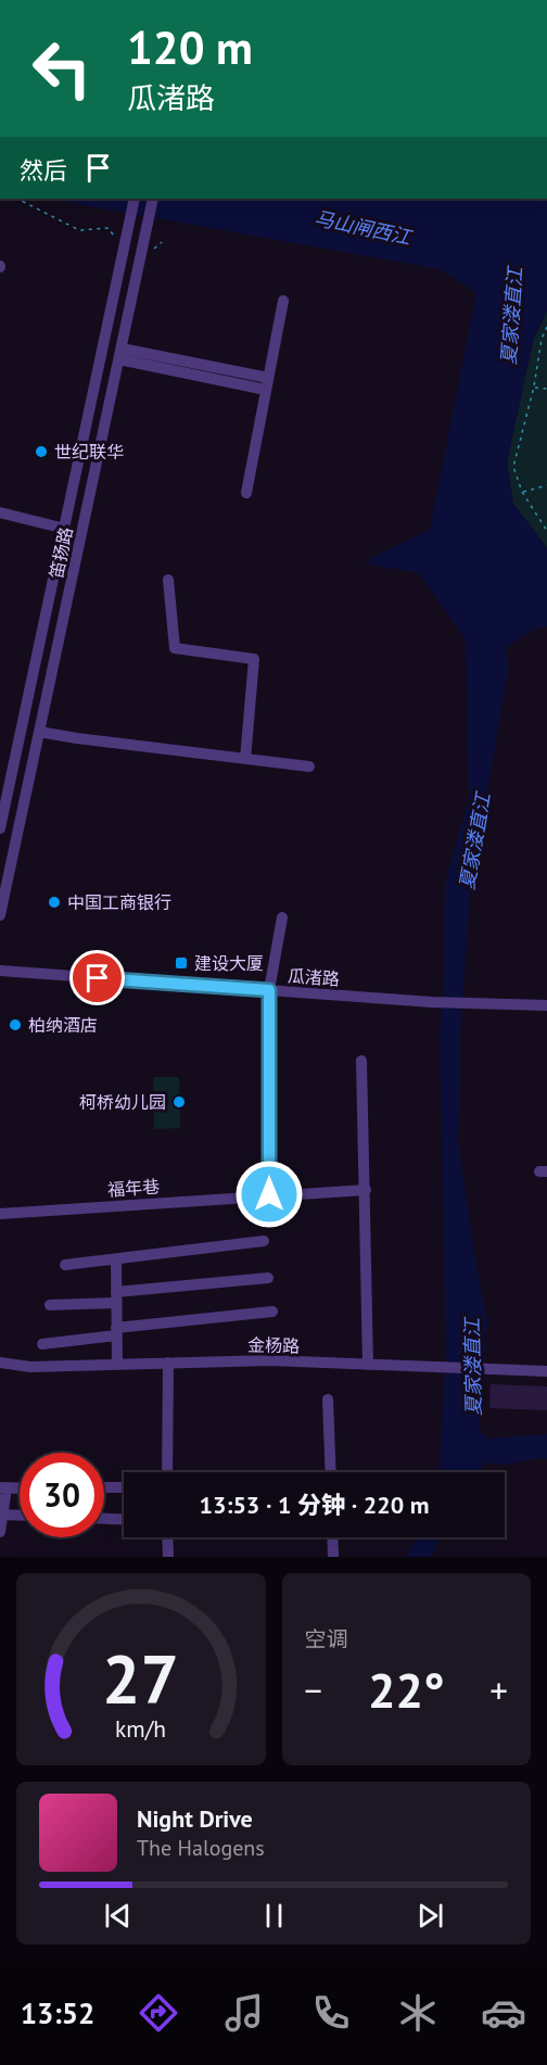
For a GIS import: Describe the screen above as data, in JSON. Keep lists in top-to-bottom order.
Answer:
{
  "streets": {
    "street": [
      "笛扬路",
      "瓜渚路",
      "福年巷",
      "金杨路"
    ]
  },
  "water": ["马山闸西江", "夏家溇直江"],
  "places": {
    "other": [
      "世纪联华",
      "中国工商银行",
      "柏纳酒店",
      "柯桥幼儿园"
    ],
    "transit": ["建设大厦"]
  },
  "page": {
    "turn": ["120 m", "瓜渚路"],
    "then": "然后",
    "limit": "30",
    "trip": "13:53 · 1 分钟 · 220 m",
    "tile": "空调",
    "heat": ["−", "22°", "+"],
    "song": ["Night Drive", "The Halogens"],
    "tabs": "13:52",
    "gauge": ["27", "km/h"]
  }
}
